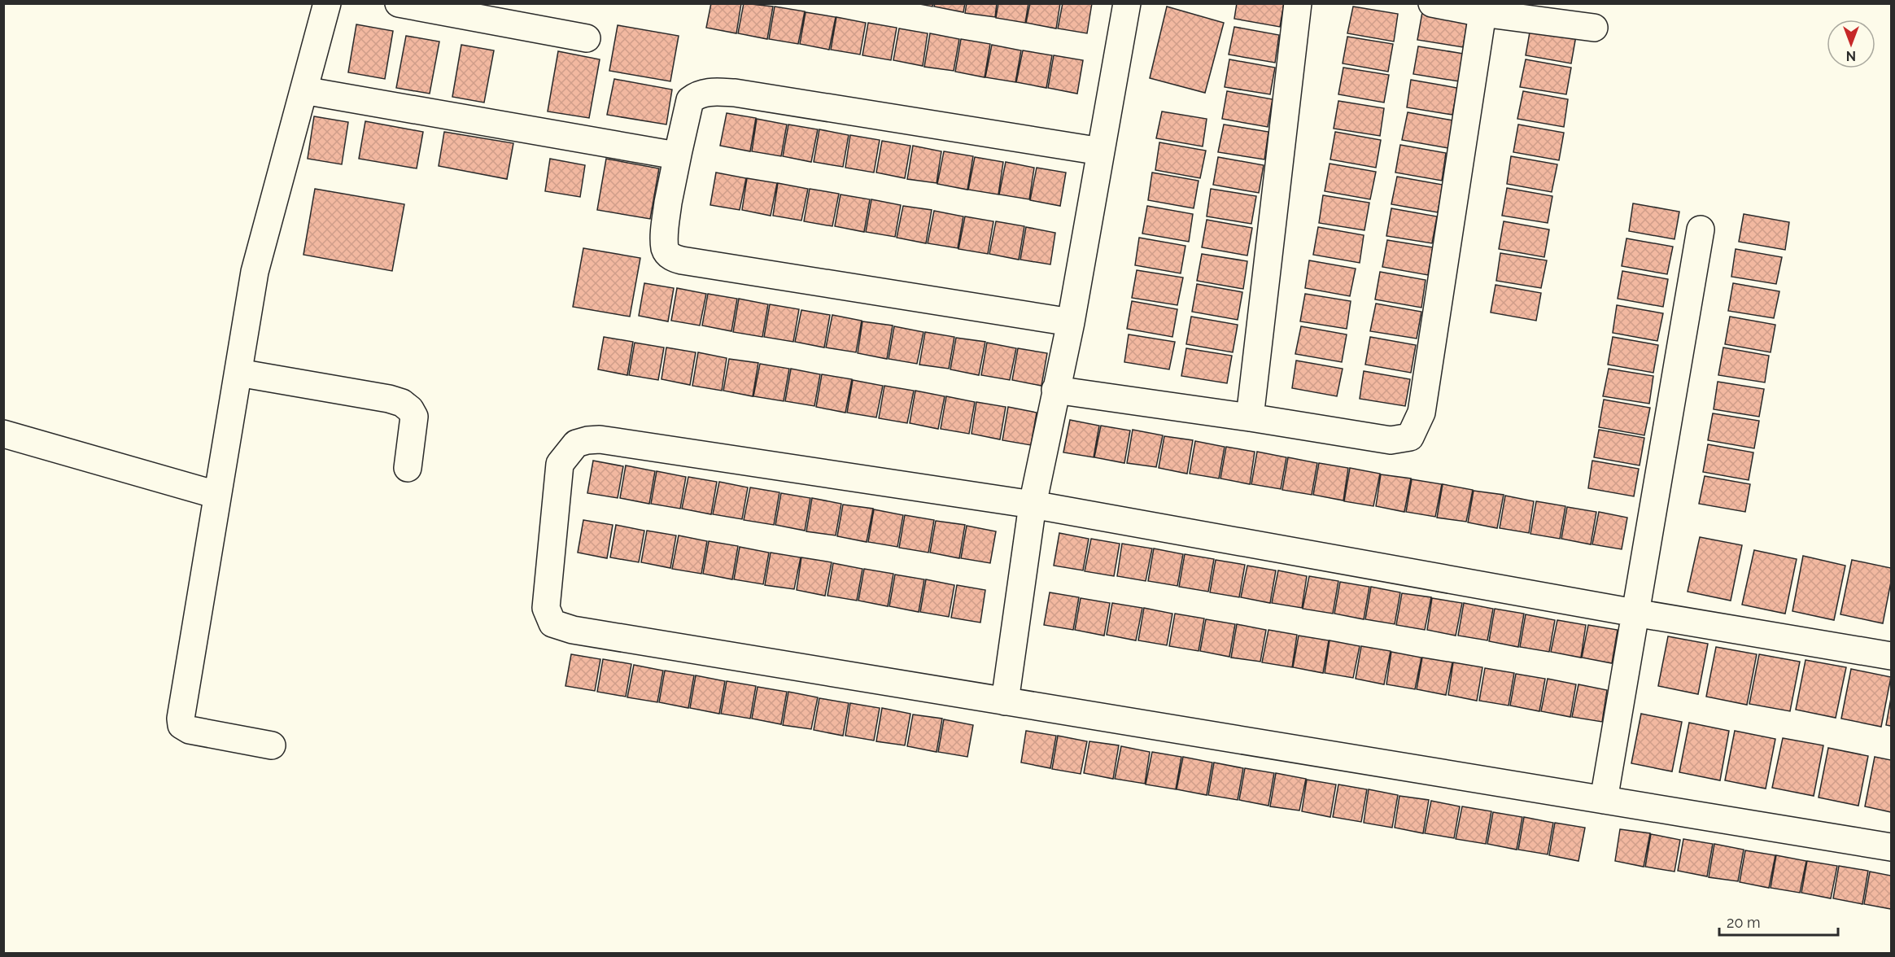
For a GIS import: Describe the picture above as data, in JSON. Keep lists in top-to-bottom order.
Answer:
{
  "scale_bar": "20 m",
  "north": "bottom"
}
